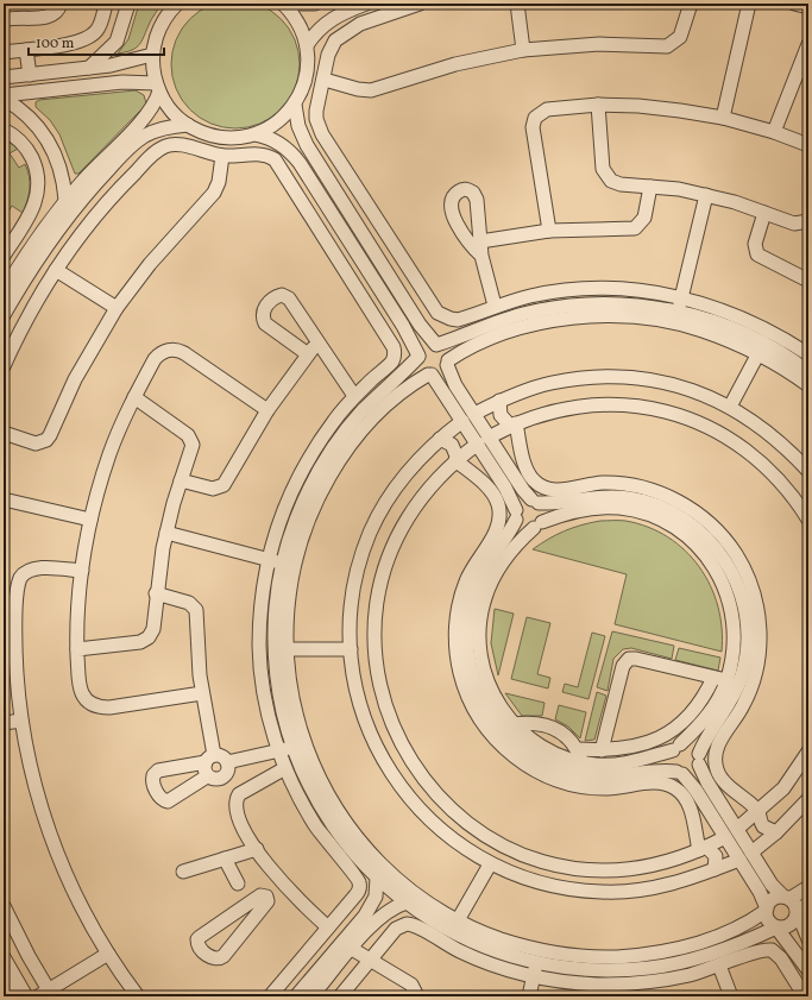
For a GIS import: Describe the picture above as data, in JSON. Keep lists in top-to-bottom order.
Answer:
{
  "scale_bar": "100 m"
}
